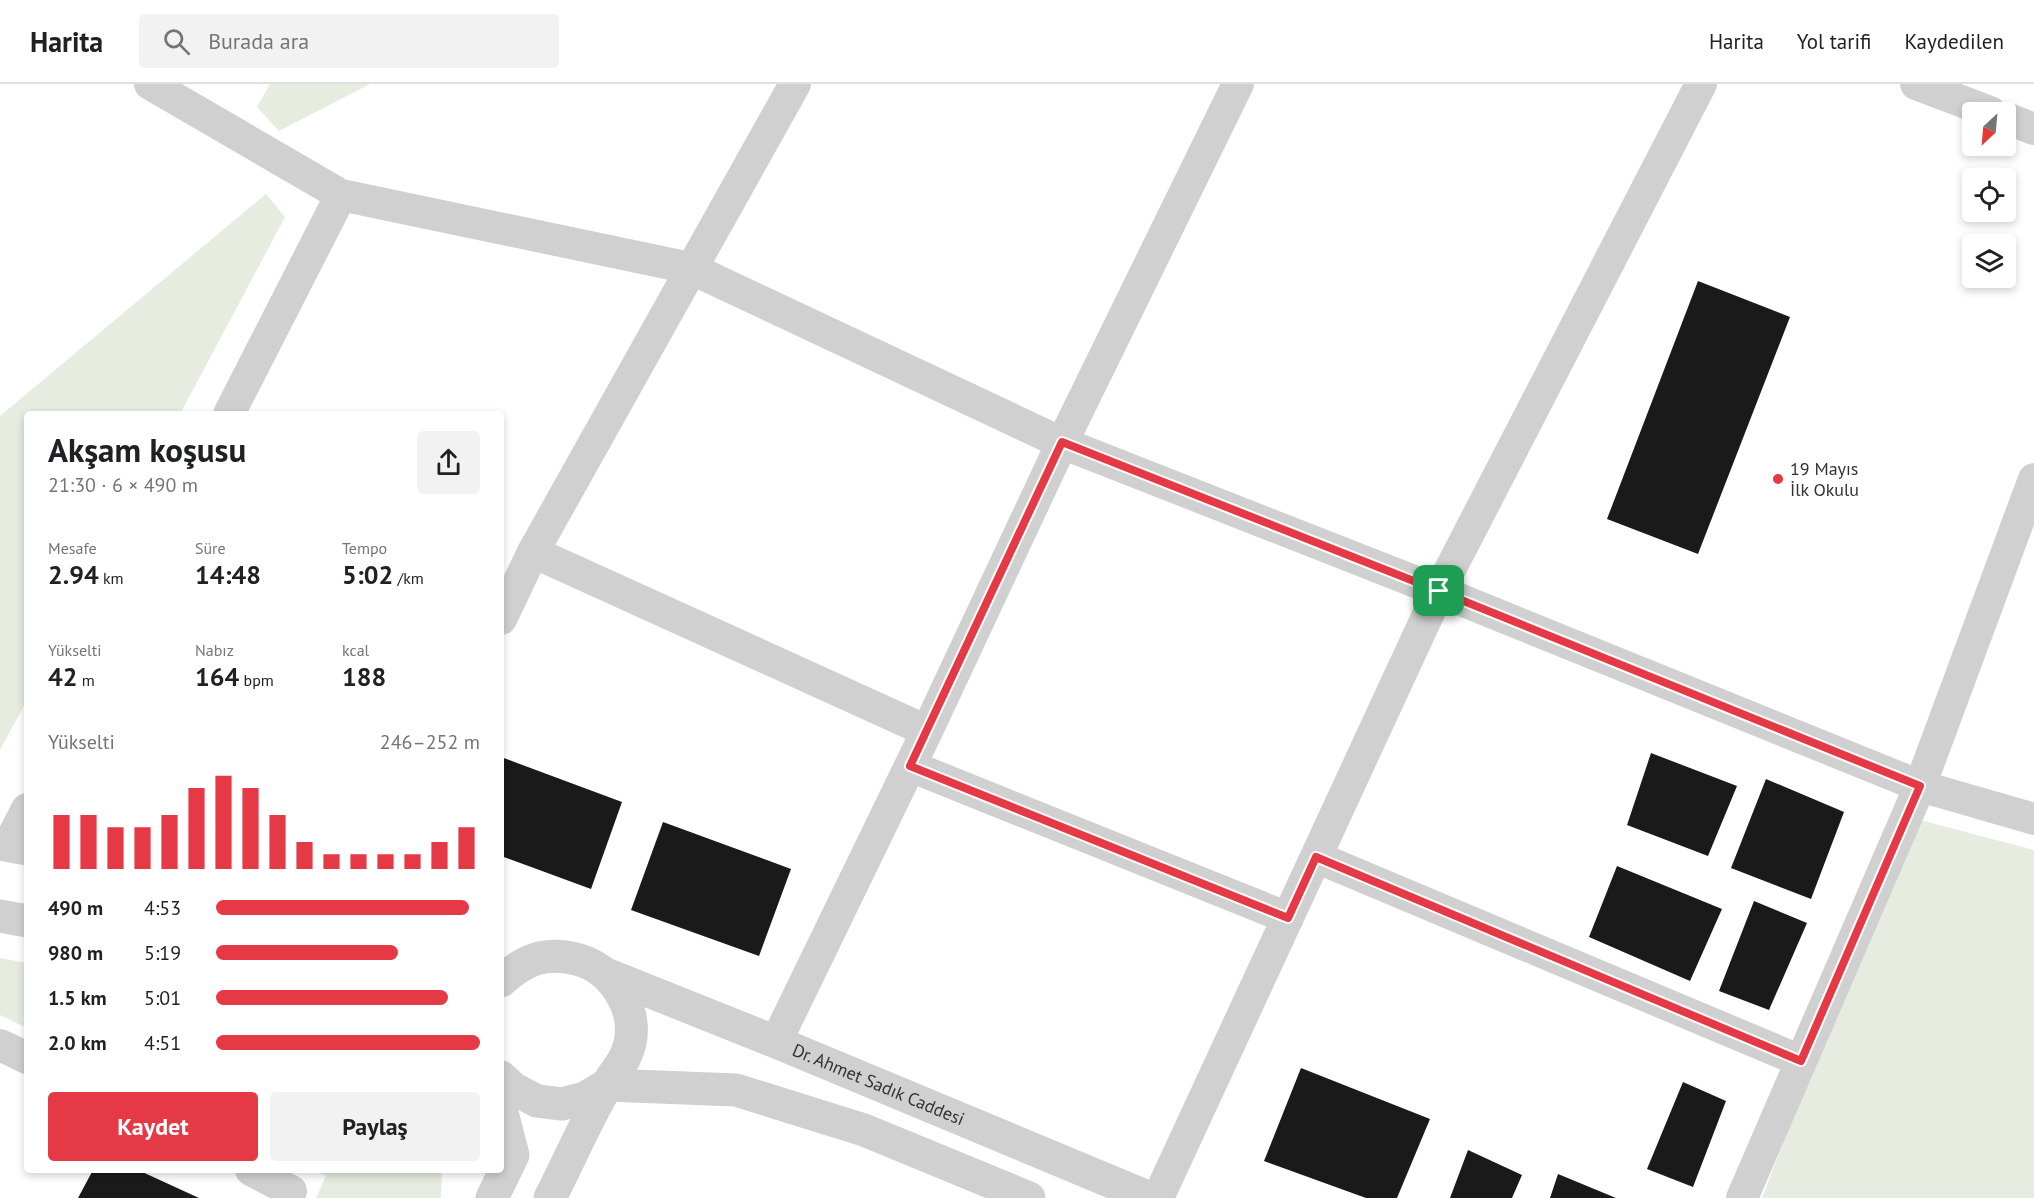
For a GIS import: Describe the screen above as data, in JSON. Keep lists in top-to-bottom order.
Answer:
{
  "streets": {
    "street": ["Dr. Ahmet Sadık Caddesi"]
  },
  "places": ["19 Mayıs İlk Okulu"],
  "north": "bottom left",
  "page": {
    "header": "Harita",
    "search": "Burada ara",
    "nav": ["Harita", "Yol tarifi", "Kaydedilen"],
    "heading": ["Akşam koşusu", "21:30 · 6 × 490 m"],
    "stats": [
      ["Mesafe", "2.94 km"],
      ["Süre", "14:48"],
      ["Tempo", "5:02 /km"],
      ["Yükselti", "42 m"],
      ["Nabız", "164 bpm"],
      ["kcal", "188"]
    ],
    "chart": ["Yükselti", "246–252 m"],
    "list": [
      {
        "name": "490 m",
        "note": "4:53"
      },
      {
        "name": "980 m",
        "note": "5:19"
      },
      {
        "name": "1.5 km",
        "note": "5:01"
      },
      {
        "name": "2.0 km",
        "note": "4:51"
      }
    ],
    "buttons": ["Kaydet", "Paylaş"]
  }
}
